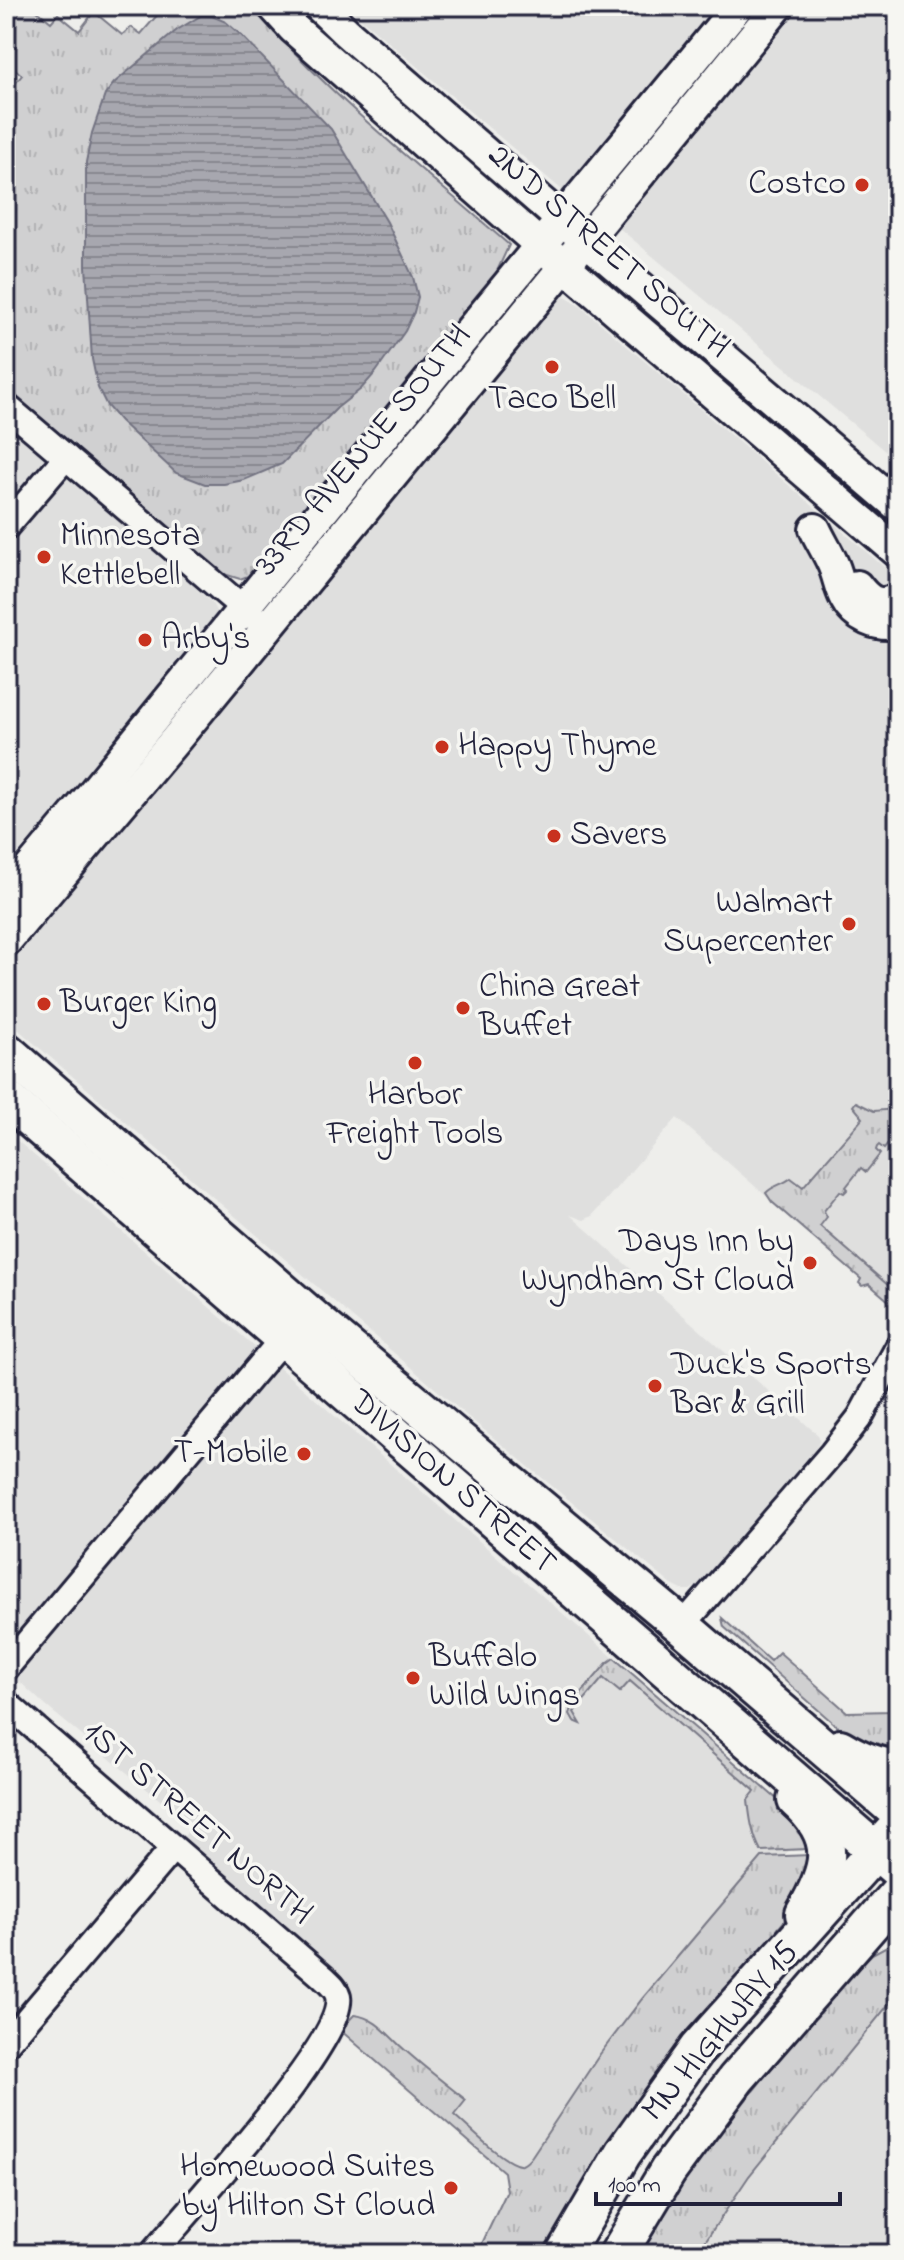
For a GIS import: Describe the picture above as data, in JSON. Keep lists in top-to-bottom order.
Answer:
{
  "streets": {
    "highway": ["DIVISION STREET", "MN HIGHWAY 15"],
    "main road": ["2ND STREET SOUTH", "33RD AVENUE SOUTH"],
    "street": ["1ST STREET NORTH"]
  },
  "crossings": [
    ["2ND STREET SOUTH", "33RD AVENUE SOUTH"],
    ["DIVISION STREET", "MN HIGHWAY 15"]
  ],
  "places": [
    "Costco",
    "Taco Bell",
    "Minnesota Kettlebell",
    "Arby's",
    "Happy Thyme",
    "Savers",
    "Walmart Supercenter",
    "Burger King",
    "China Great Buffet",
    "Harbor Freight Tools",
    "Days Inn by Wyndham St Cloud",
    "Duck's Sports Bar & Grill",
    "T-Mobile",
    "Buffalo Wild Wings",
    "Homewood Suites by Hilton St Cloud"
  ],
  "scale_bar": "100 m"
}
